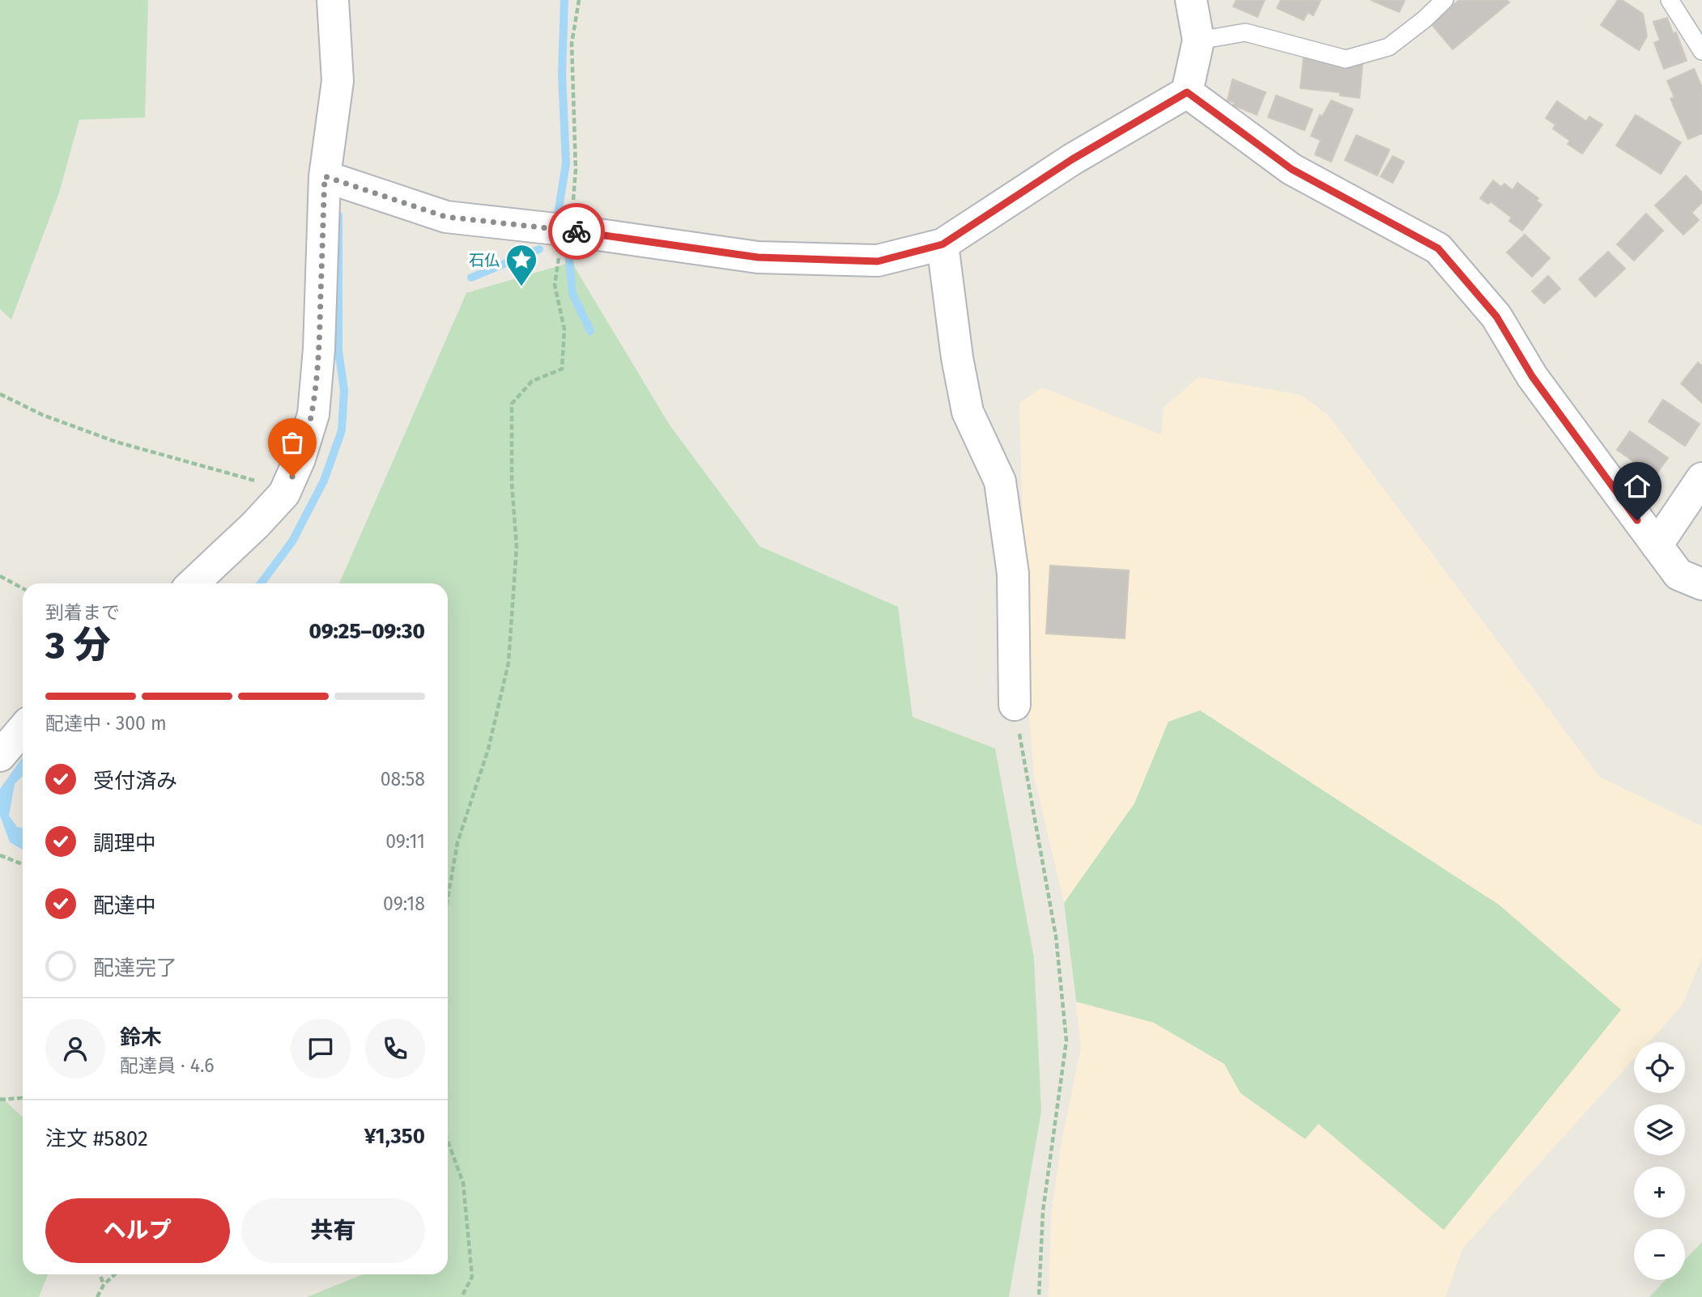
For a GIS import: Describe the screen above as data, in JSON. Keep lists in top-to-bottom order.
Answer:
{
  "places": {
    "place": ["石仏"]
  },
  "page": {
    "heading": ["3 分", "到着まで", "09:25–09:30"],
    "panel": [
      "鈴木",
      "配達員 · 4.6",
      "注文 #5802",
      "¥1,350"
    ],
    "bar": "配達中 · 300 m",
    "list": [
      ["受付済み", "08:58"],
      ["調理中", "09:11"],
      ["配達中", "09:18"],
      "配達完了"
    ],
    "map_buttons": ["+", "−"],
    "buttons": ["ヘルプ", "共有"]
  }
}
